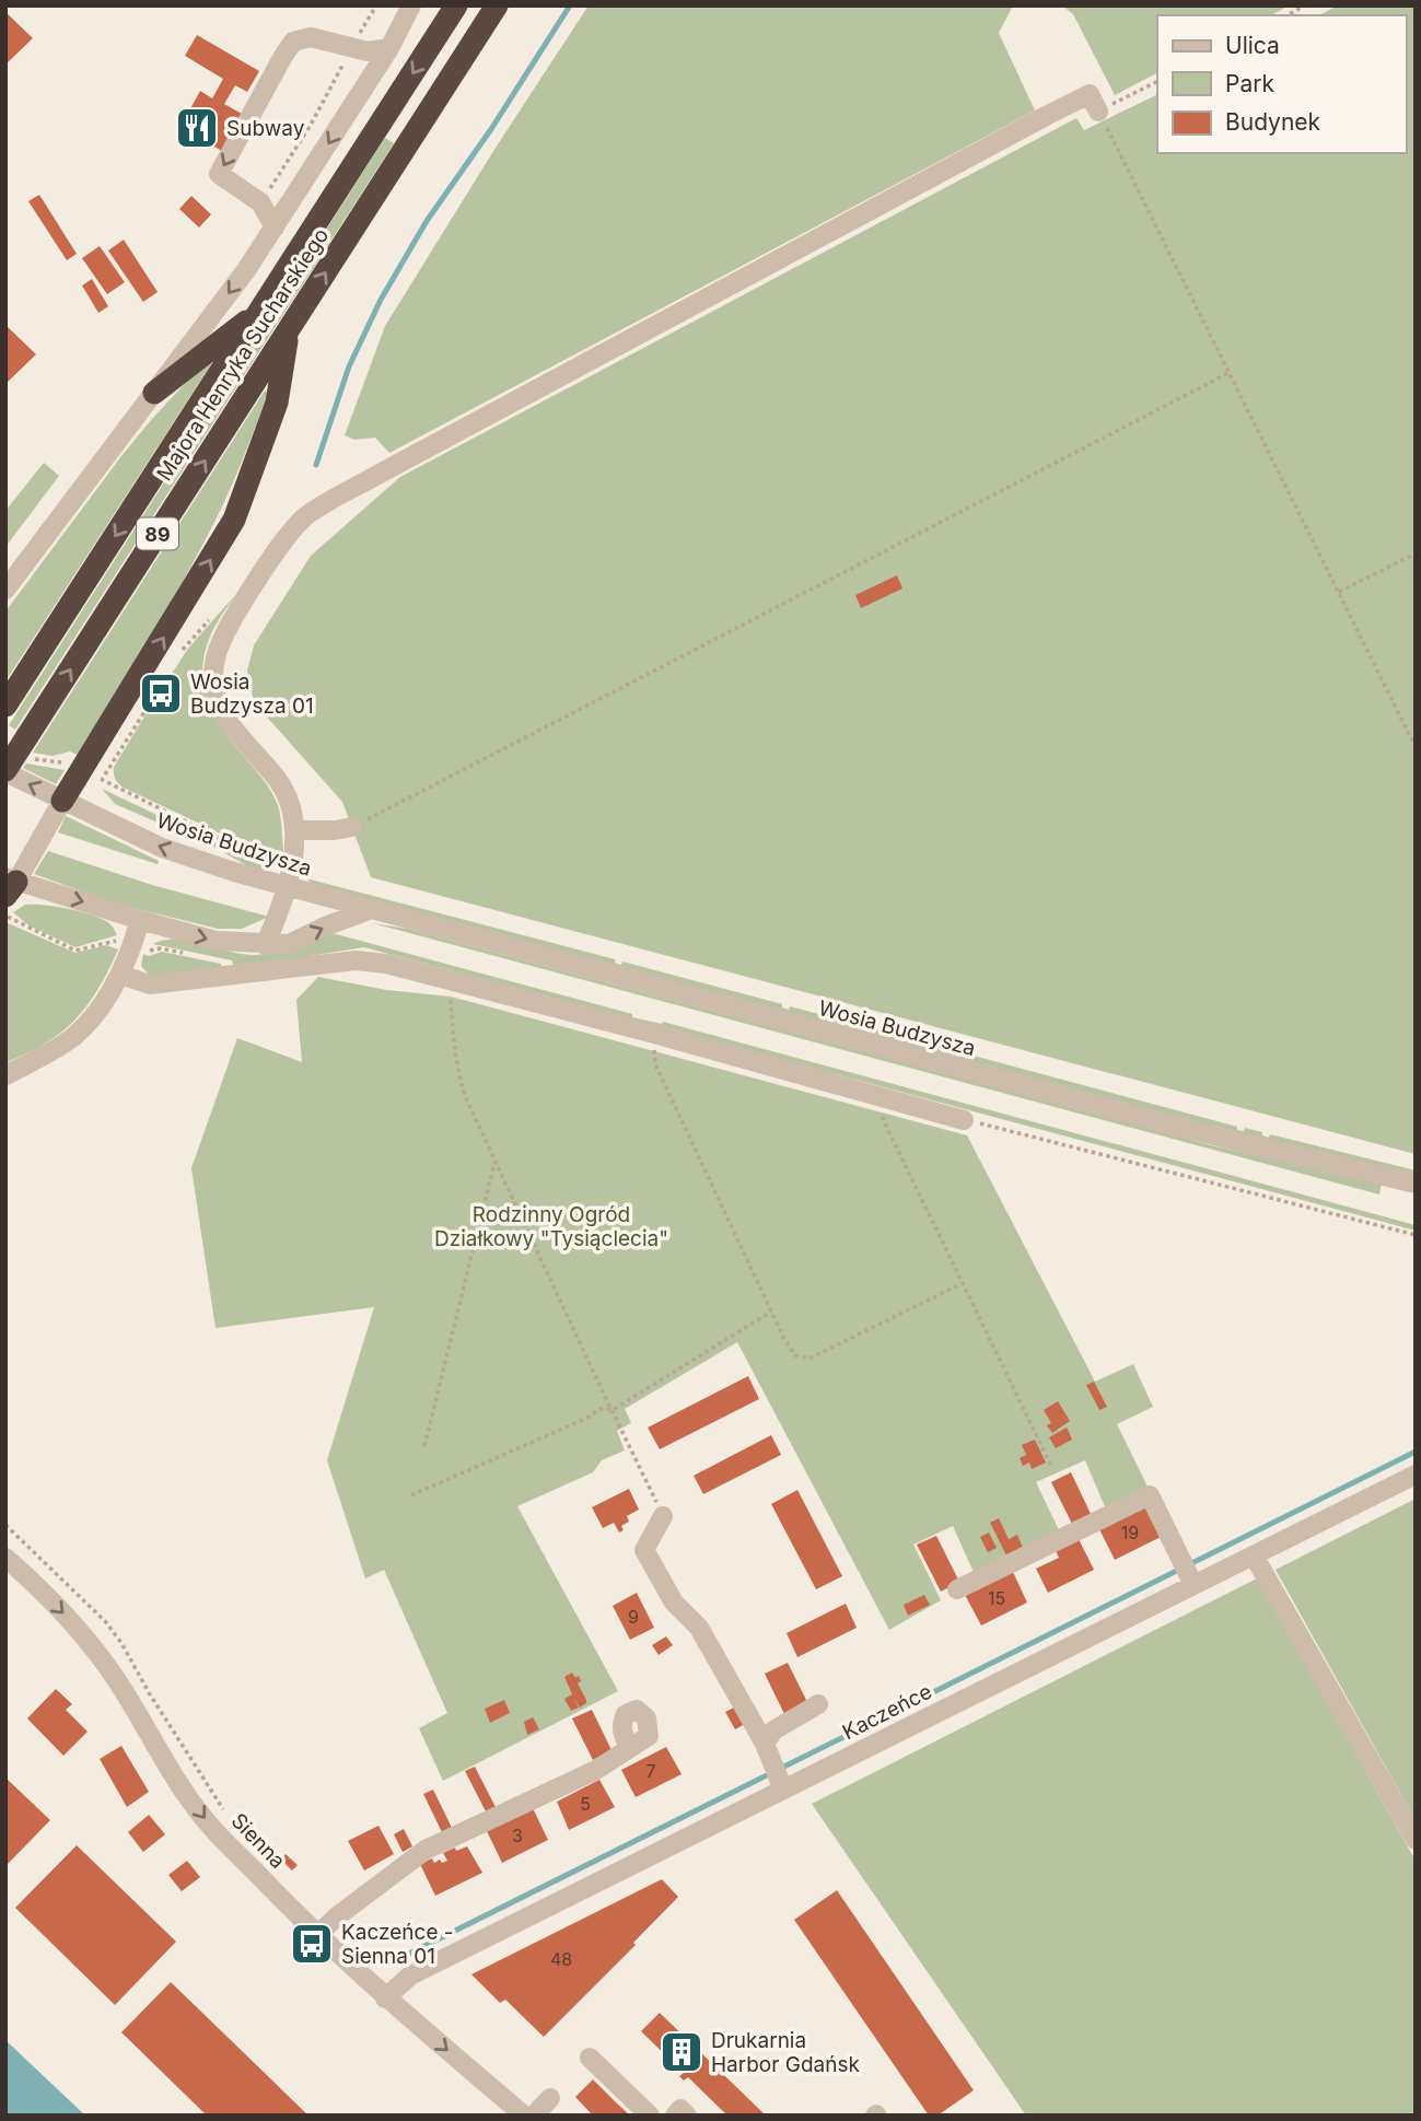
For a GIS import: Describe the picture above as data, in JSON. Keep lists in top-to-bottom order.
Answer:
{
  "streets": {
    "highway": ["Majora Henryka Sucharskiego", "89"],
    "street": ["Wosia Budzysza", "Kaczeńce", "Sienna"]
  },
  "crossings": [
    ["Majora Henryka Sucharskiego", "Wosia Budzysza"],
    ["Kaczeńce", "Sienna"]
  ],
  "one_way": ["Sienna"],
  "parks": ["Rodzinny Ogród Działkowy \"Tysiąclecia\""],
  "places": {
    "restaurant": ["Subway"],
    "bus stop": ["Wosia Budzysza 01", "Kaczeńce - Sienna 01"],
    "building": ["Drukarnia Harbor Gdańsk"]
  },
  "house_numbers": [
    "19",
    "15",
    "9",
    "7",
    "5",
    "3",
    "48"
  ],
  "legend": ["Ulica", "Park", "Budynek"]
}
